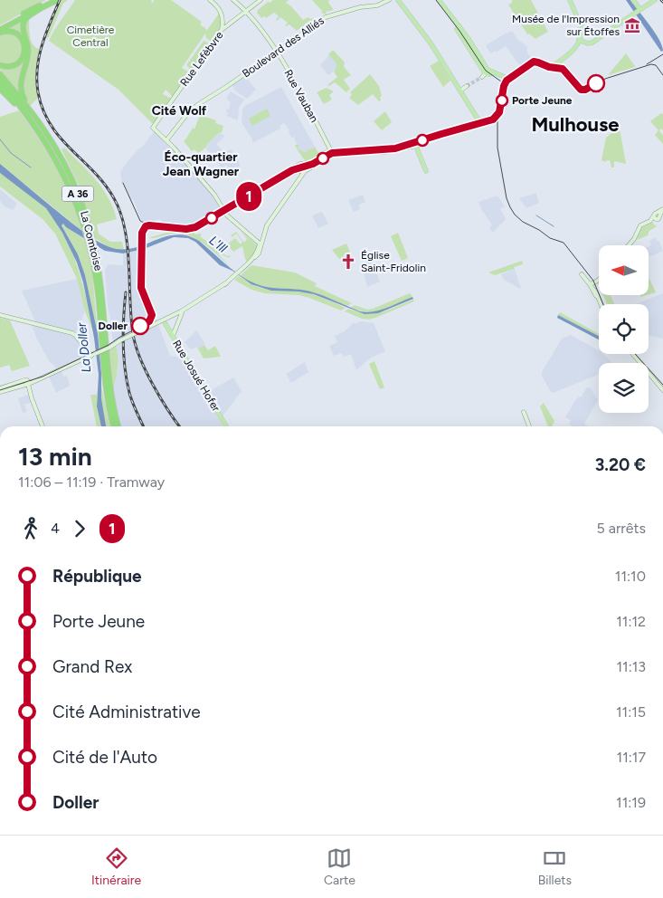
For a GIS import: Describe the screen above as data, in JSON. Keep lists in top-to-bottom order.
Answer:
{
  "streets": {
    "highway": ["A 36", "La Comtoise"],
    "main road": [
      "Boulevard des Alliés",
      "Rue Lefèbvre",
      "Rue Vauban",
      "Rue Josué Hofer"
    ]
  },
  "crossings": [
    ["Boulevard des Alliés", "Rue Lefèbvre"],
    ["Boulevard des Alliés", "Rue Vauban"],
    ["Rue Lefèbvre", "Rue Vauban"]
  ],
  "districts": ["Cité Wolf", "Mulhouse", "Éco-quartier Jean Wagner"],
  "water": ["L'Ill", "La Doller"],
  "parks": ["Cimetière Central"],
  "places": {
    "museum": ["Musée de l'Impression sur Étoffes"],
    "other": ["Porte Jeune", "Doller"],
    "church": ["Église Saint-Fridolin"]
  },
  "lines": ["tram line 1"],
  "north": "left",
  "page": {
    "on_map": "1",
    "heading": ["13 min", "11:06 – 11:19 · Tramway", "3.20 €"],
    "legs": ["4", "1", "5 arrêts"],
    "list": [
      {
        "name": "République",
        "value": "11:10"
      },
      {
        "name": "Porte Jeune",
        "value": "11:12"
      },
      {
        "name": "Grand Rex",
        "value": "11:13"
      },
      {
        "name": "Cité Administrative",
        "value": "11:15"
      },
      {
        "name": "Cité de l'Auto",
        "value": "11:17"
      },
      {
        "name": "Doller",
        "value": "11:19"
      }
    ],
    "tabs": ["Itinéraire", "Carte", "Billets"]
  }
}
